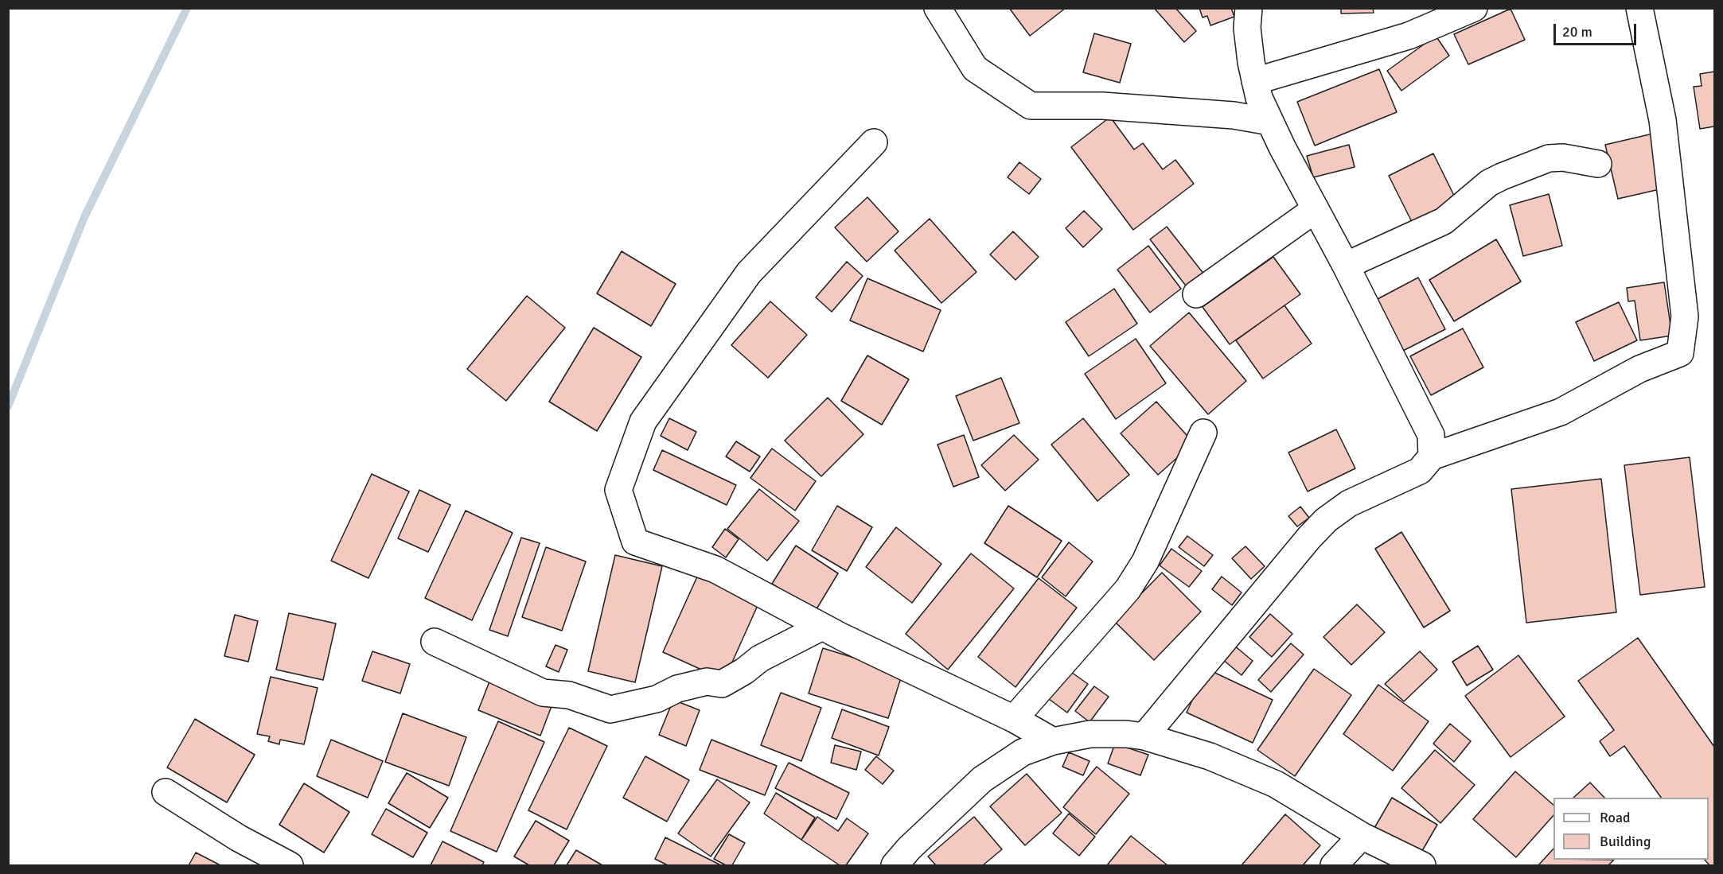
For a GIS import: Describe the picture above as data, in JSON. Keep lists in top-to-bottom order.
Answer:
{
  "legend": ["Road", "Building"],
  "scale_bar": "20 m"
}
